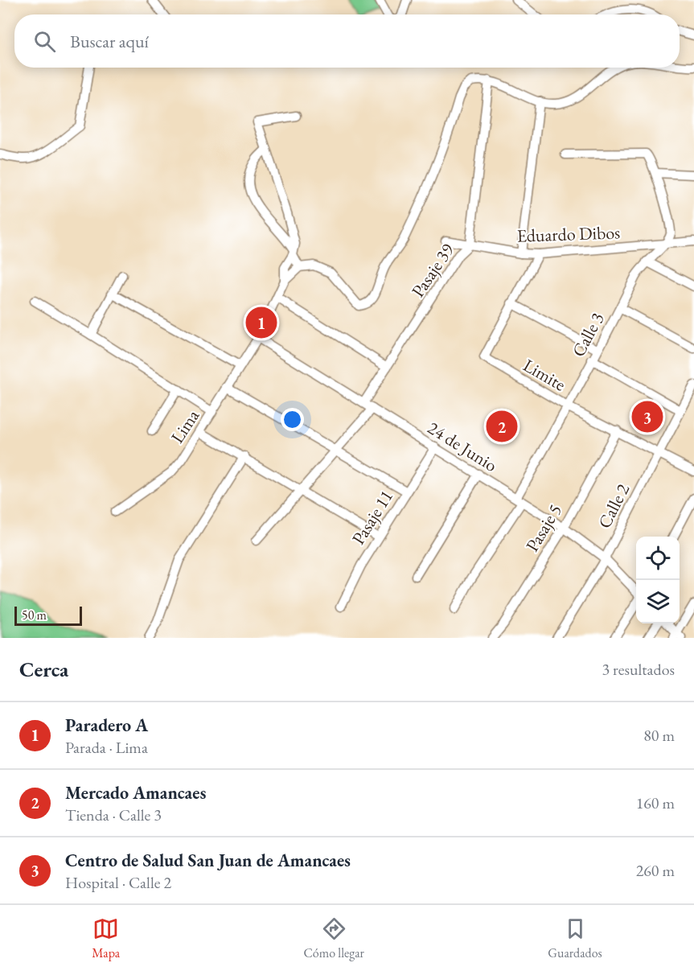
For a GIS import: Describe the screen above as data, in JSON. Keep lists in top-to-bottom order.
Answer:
{
  "streets": {
    "street": [
      "Eduardo Dibos",
      "Pasaje 39",
      "Calle 3",
      "Limite",
      "Lima",
      "24 de Junio",
      "Calle 2",
      "Pasaje 11",
      "Pasaje 5"
    ]
  },
  "crossings": [
    ["Eduardo Dibos", "Pasaje 39"],
    ["Eduardo Dibos", "Calle 3"],
    ["Eduardo Dibos", "Limite"],
    ["Pasaje 39", "24 de Junio"],
    ["Calle 3", "Limite"],
    ["Calle 3", "24 de Junio"],
    ["Limite", "Calle 2"],
    ["Limite", "Pasaje 5"],
    ["Lima", "24 de Junio"],
    ["24 de Junio", "Calle 2"],
    ["24 de Junio", "Pasaje 11"],
    ["24 de Junio", "Pasaje 5"]
  ],
  "scale_bar": "50 m",
  "page": {
    "search": "Buscar aquí",
    "pins": ["1", "3", "2"],
    "scale": "50 m",
    "heading": ["Cerca", "3 resultados"],
    "list": [
      {
        "mark": "1",
        "name": "Paradero A",
        "note": "Parada · Lima",
        "value": "80 m"
      },
      {
        "mark": "2",
        "name": "Mercado Amancaes",
        "note": "Tienda · Calle 3",
        "value": "160 m"
      },
      {
        "mark": "3",
        "name": "Centro de Salud San Juan de Amancaes",
        "note": "Hospital · Calle 2",
        "value": "260 m"
      }
    ],
    "nav": ["Mapa", "Cómo llegar", "Guardados"]
  }
}
